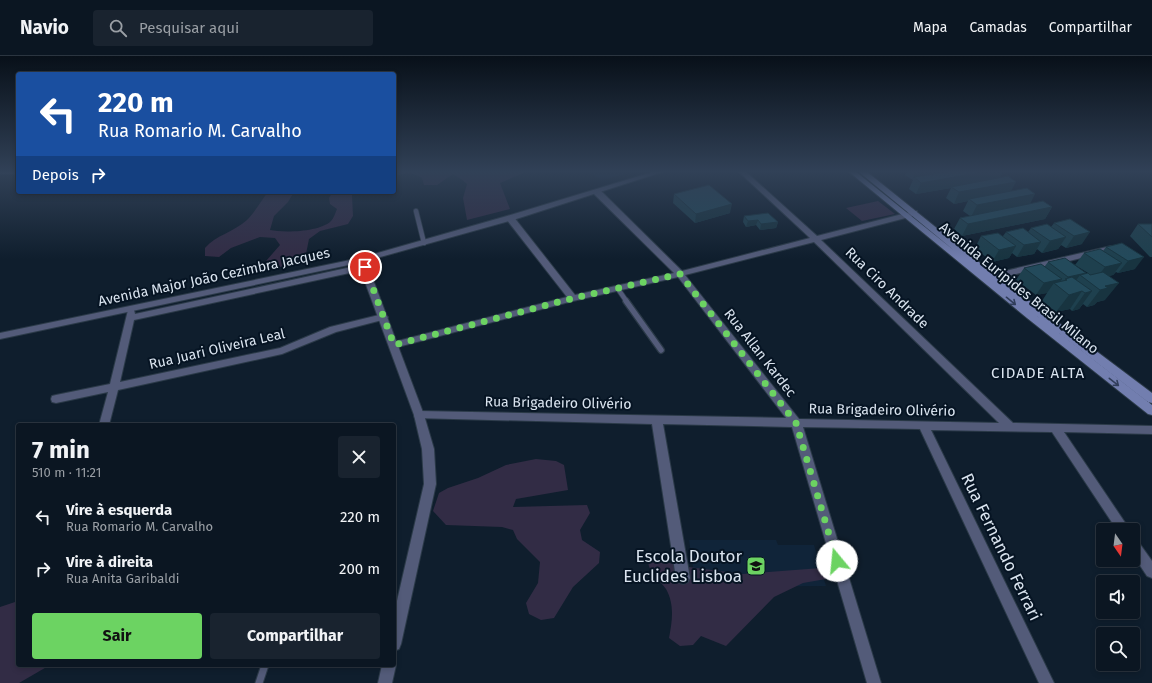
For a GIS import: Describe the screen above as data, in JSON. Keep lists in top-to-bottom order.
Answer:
{
  "streets": {
    "main road": ["Avenida Euripides Brasil Milano"],
    "street": [
      "Avenida Major João Cezimbra Jacques",
      "Rua Ciro Andrade",
      "Rua Juari Oliveira Leal",
      "Rua Allan Kardec",
      "Rua Brigadeiro Olivério",
      "Rua Fernando Ferrari"
    ]
  },
  "crossings": [
    ["Rua Ciro Andrade", "Rua Brigadeiro Olivério"],
    ["Rua Allan Kardec", "Rua Brigadeiro Olivério"],
    ["Rua Brigadeiro Olivério", "Rua Fernando Ferrari"]
  ],
  "districts": ["CIDADE ALTA"],
  "places": {
    "school or university": ["Escola Doutor Euclides Lisboa"]
  },
  "north": "bottom",
  "page": {
    "header": "Navio",
    "search": "Pesquisar aqui",
    "nav": ["Mapa", "Camadas", "Compartilhar"],
    "turn": ["220 m", "Rua Romario M. Carvalho"],
    "then": "Depois",
    "heading": ["7 min", "510 m · 11:21"],
    "list": [
      {
        "name": "Vire à esquerda",
        "note": "Rua Romario M. Carvalho",
        "value": "220 m"
      },
      {
        "name": "Vire à direita",
        "note": "Rua Anita Garibaldi",
        "value": "200 m"
      }
    ],
    "buttons": ["Sair", "Compartilhar"]
  }
}
